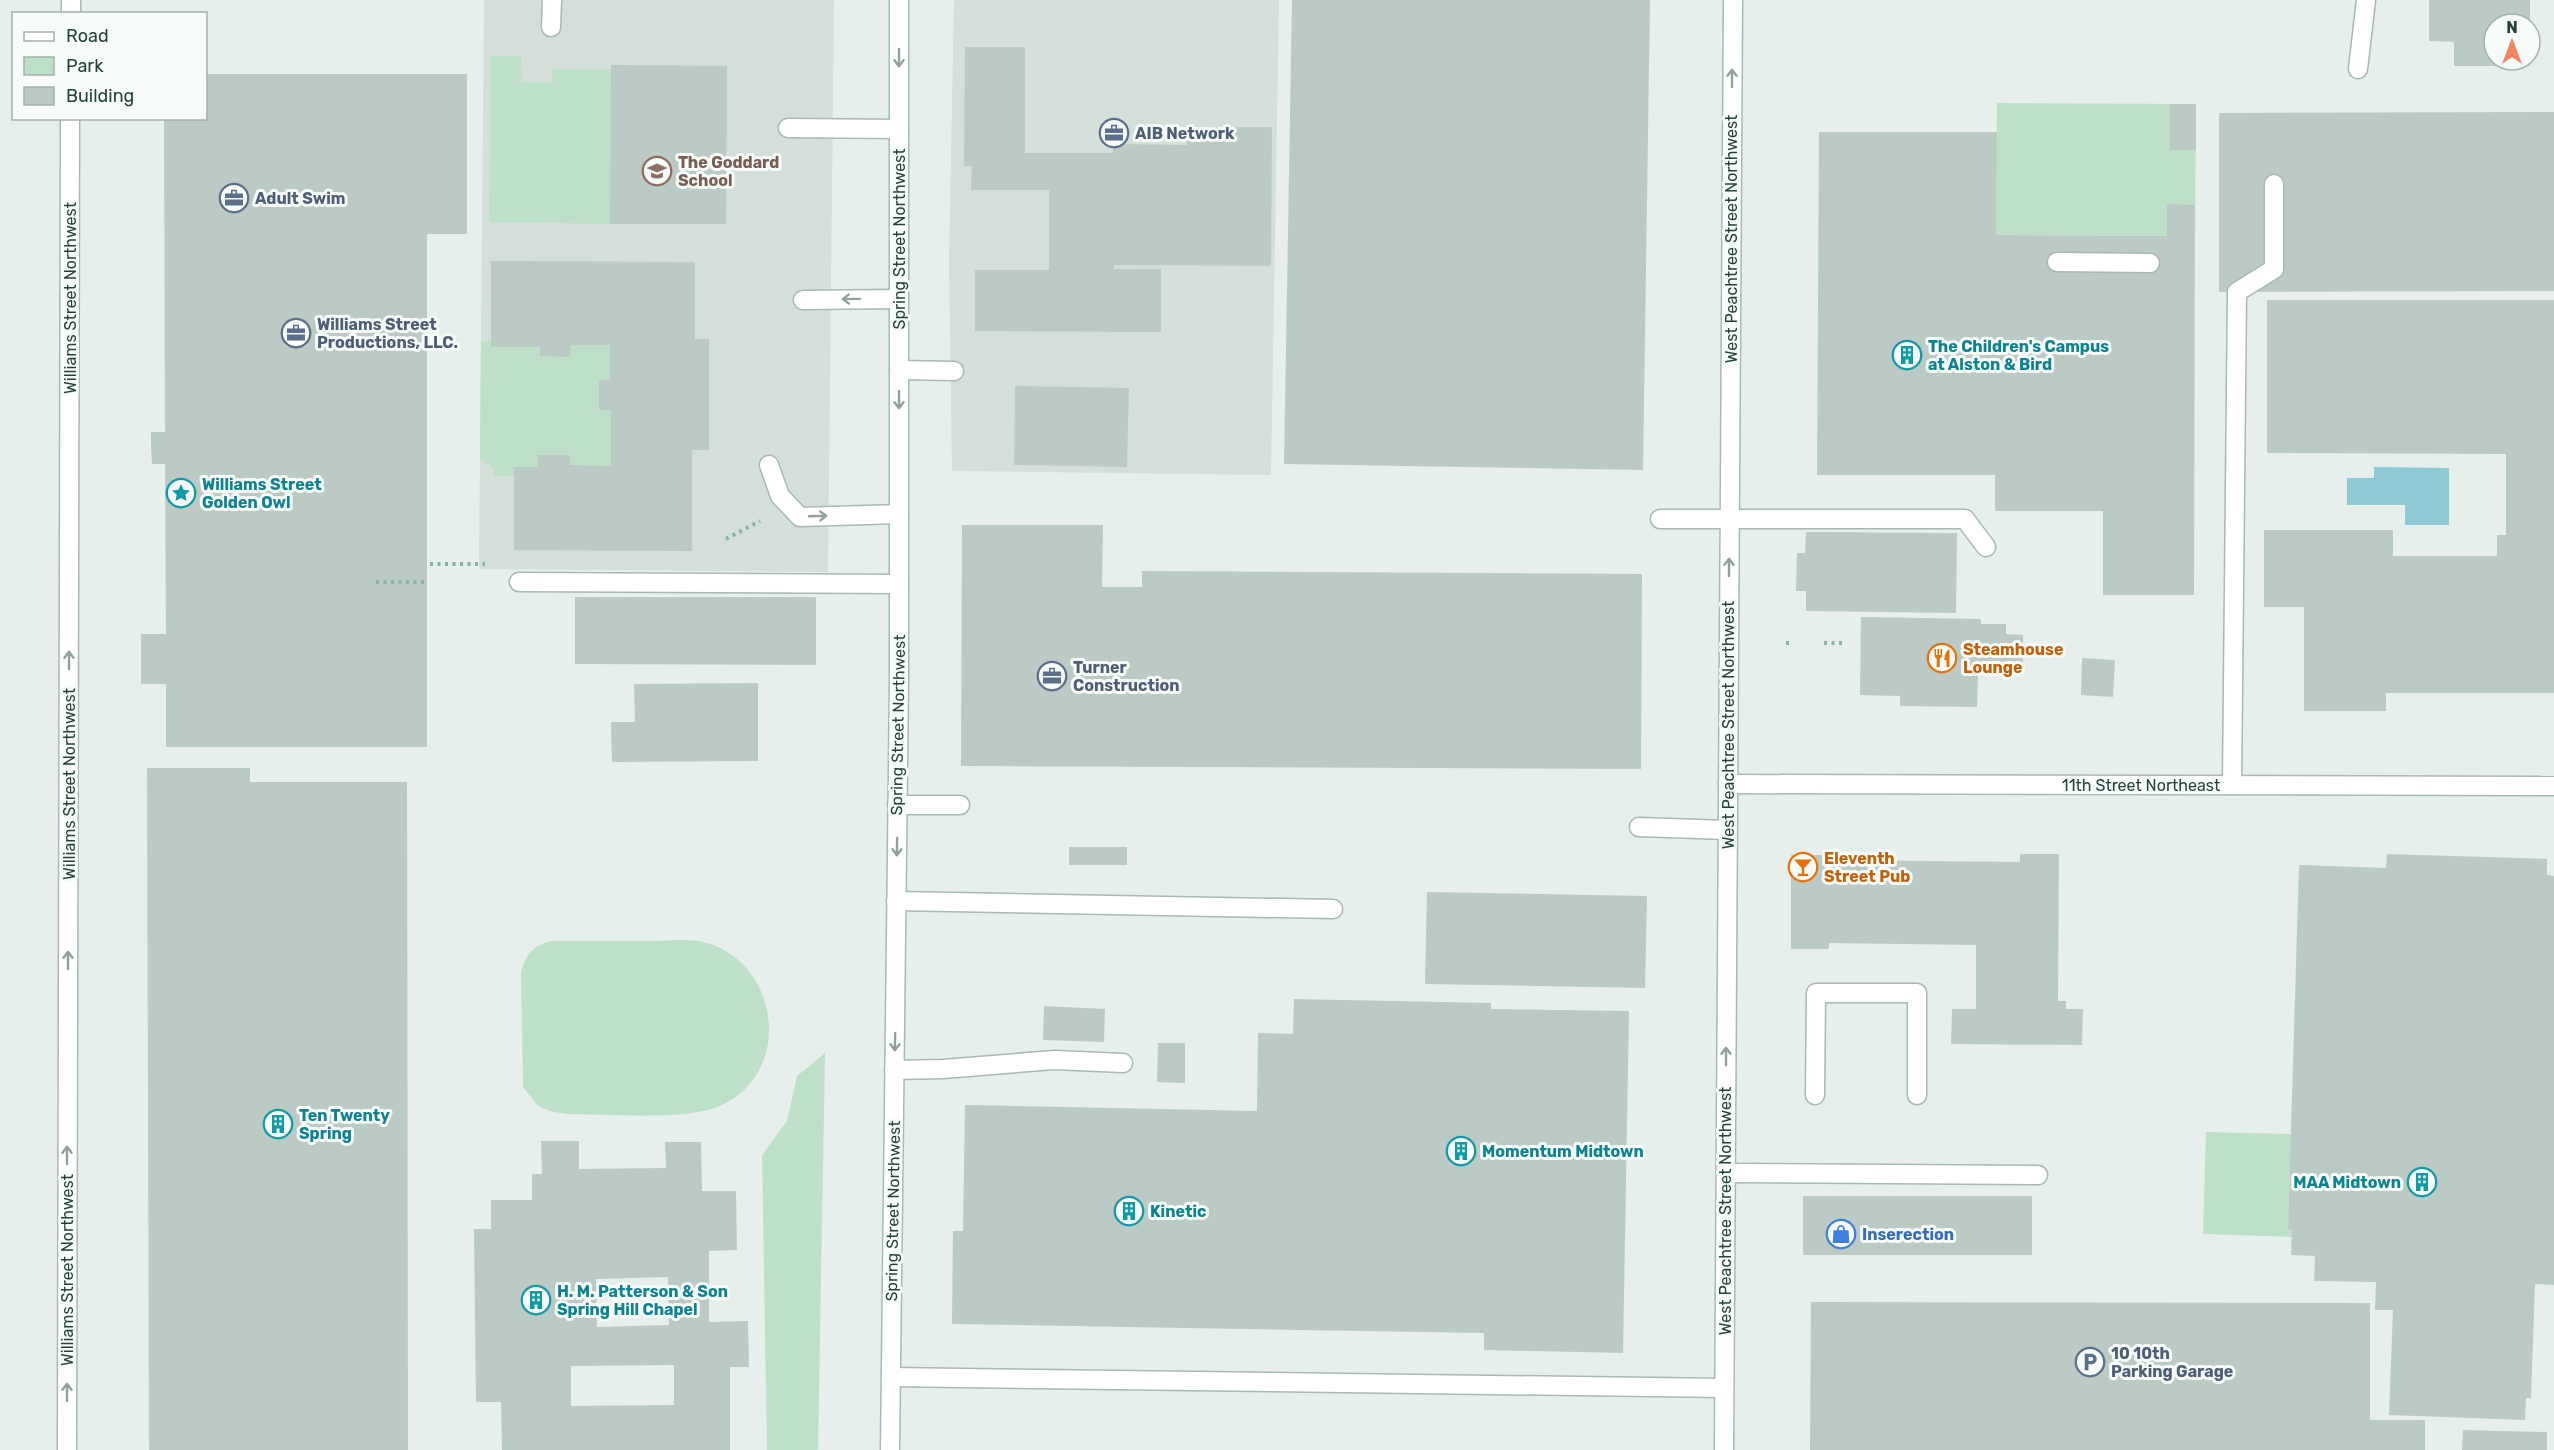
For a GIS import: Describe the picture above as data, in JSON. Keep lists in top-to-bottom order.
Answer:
{
  "streets": {
    "main road": [
      "Spring Street Northwest",
      "West Peachtree Street Northwest",
      "Williams Street Northwest",
      "11th Street Northeast"
    ]
  },
  "crossings": [
    ["West Peachtree Street Northwest", "11th Street Northeast"]
  ],
  "one_way": ["Spring Street Northwest", "West Peachtree Street Northwest", "Williams Street Northwest"],
  "places": {
    "office": [
      "AIB Network",
      "Adult Swim",
      "Williams Street Productions, LLC.",
      "Turner Construction"
    ],
    "school or university": ["The Goddard School"],
    "building": [
      "The Children's Campus at Alston & Bird",
      "Ten Twenty Spring",
      "Momentum Midtown",
      "MAA Midtown",
      "Kinetic",
      "H. M. Patterson & Son Spring Hill Chapel"
    ],
    "place": ["Williams Street Golden Owl"],
    "restaurant": ["Steamhouse Lounge"],
    "bar": ["Eleventh Street Pub"],
    "shop": ["Inserection"],
    "parking": ["10 10th Parking Garage"]
  },
  "legend": ["Road", "Park", "Building"],
  "north": "top"
}
